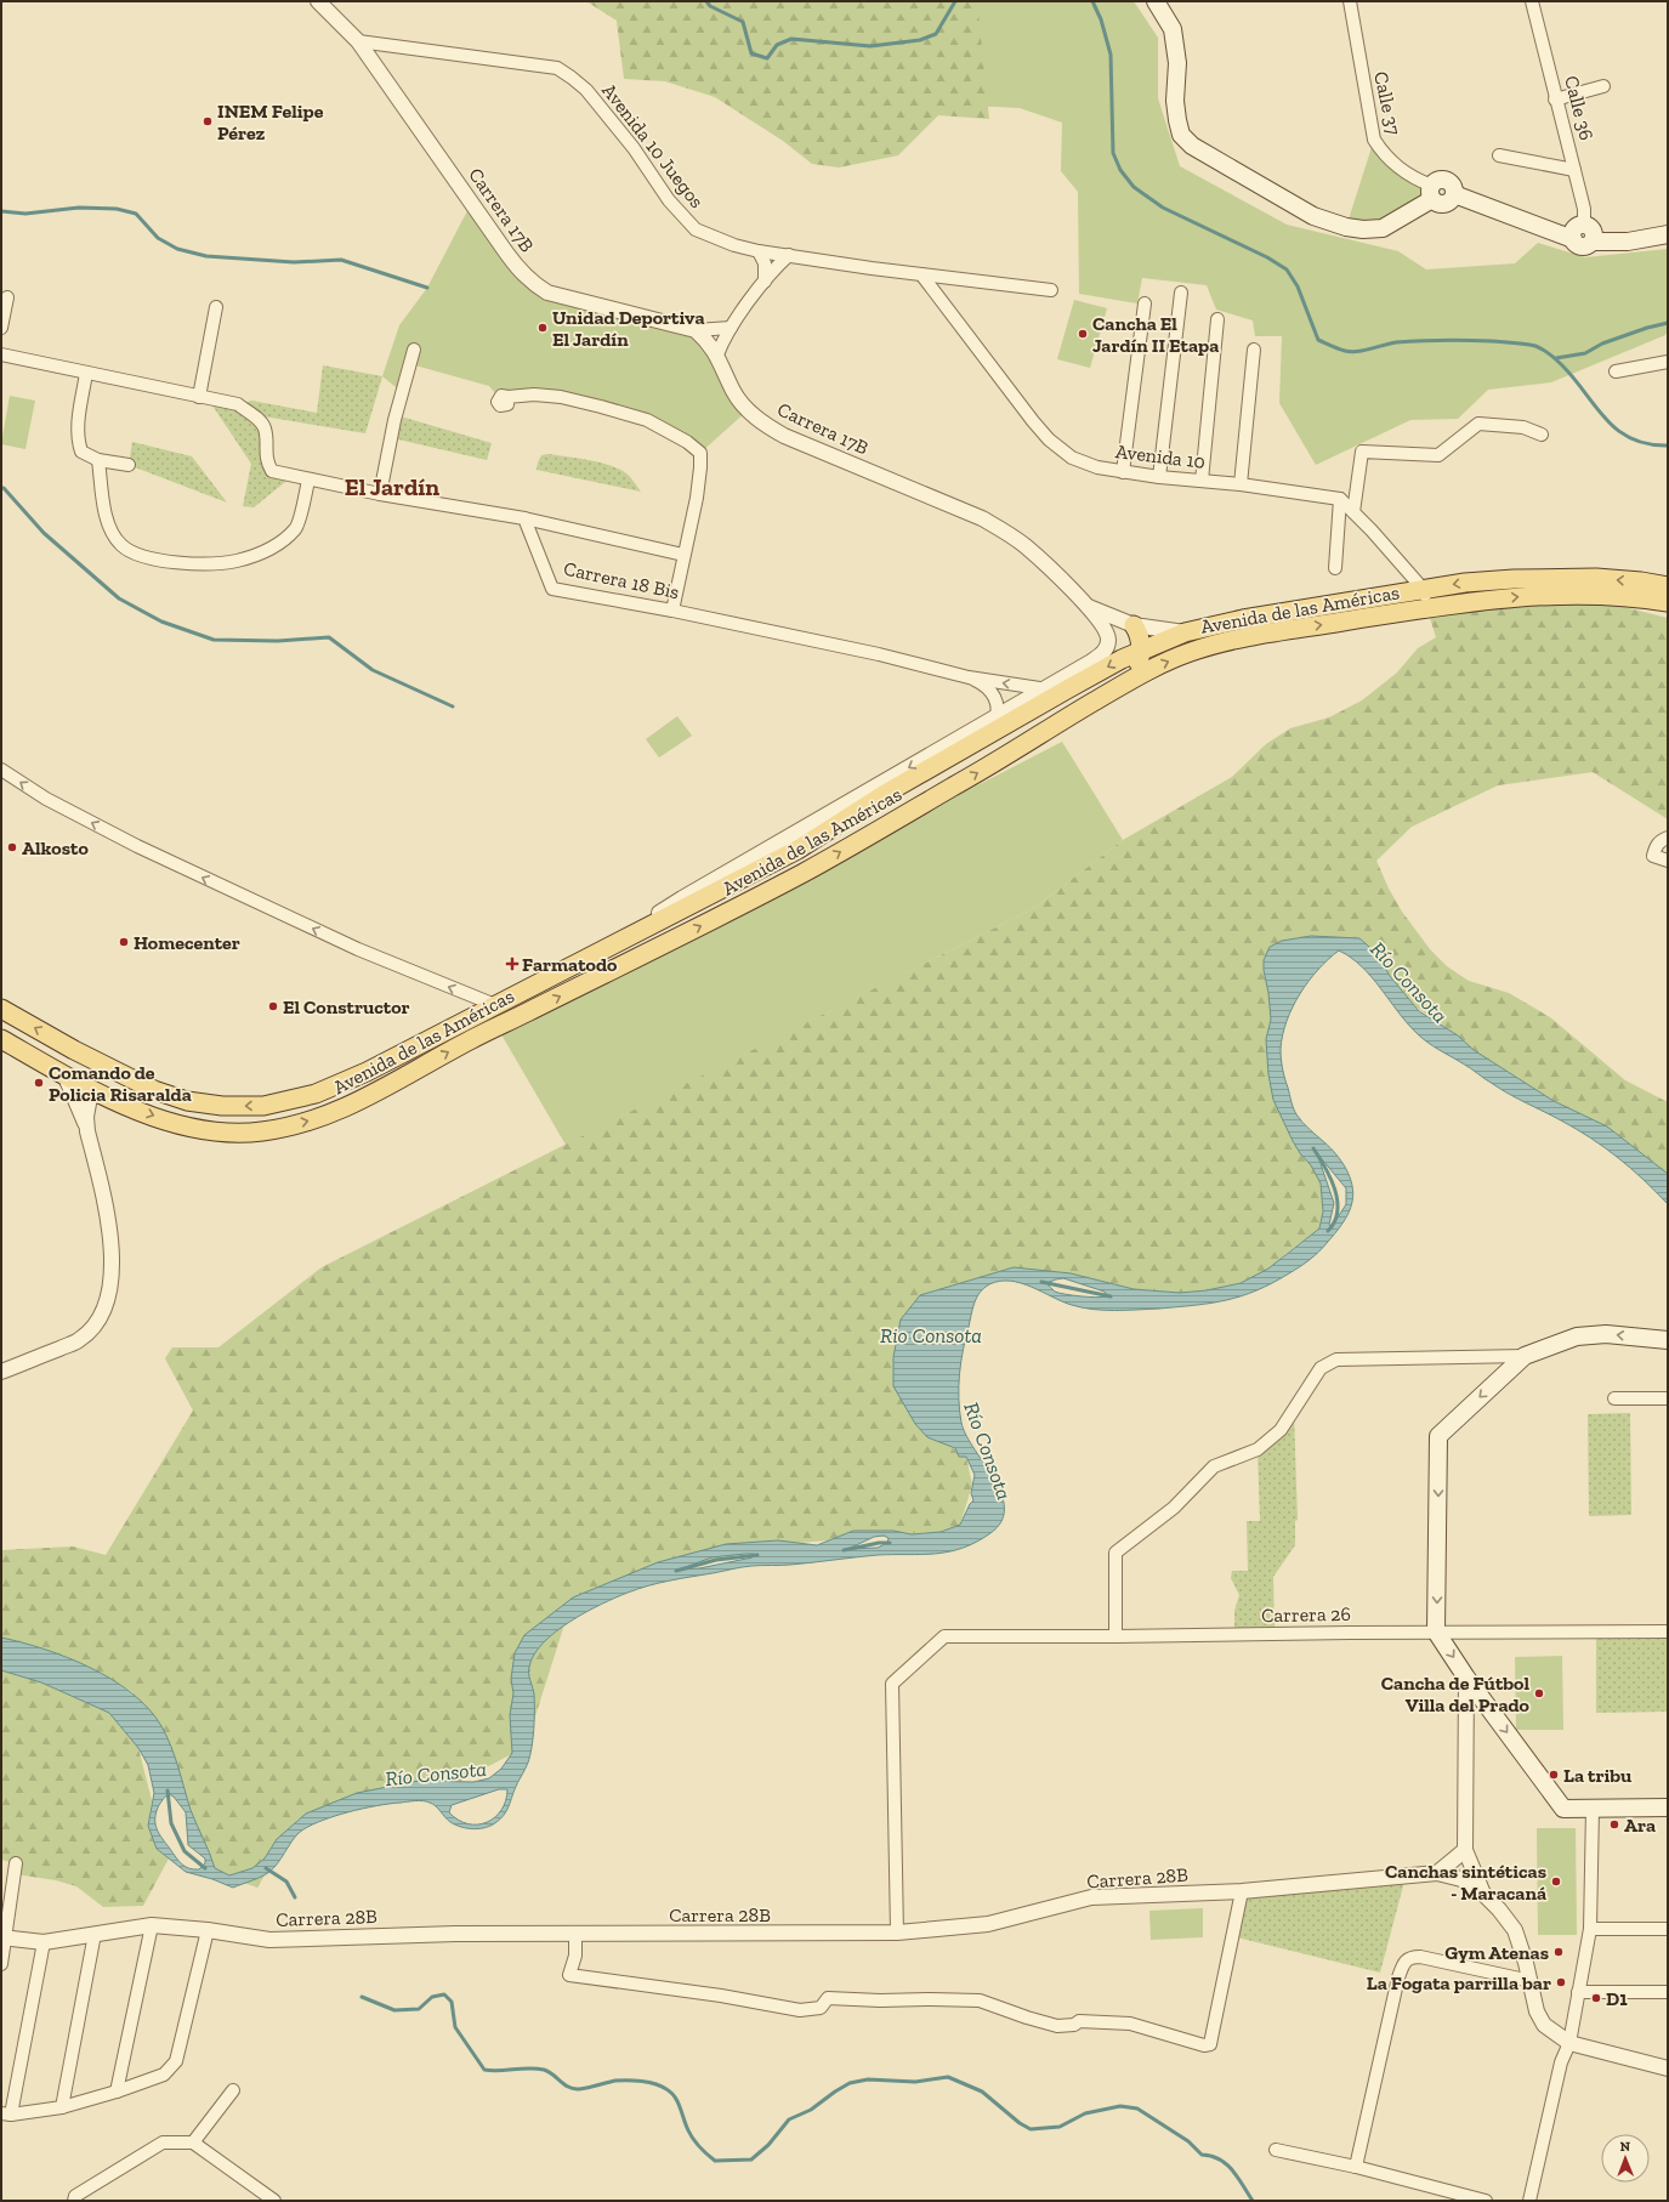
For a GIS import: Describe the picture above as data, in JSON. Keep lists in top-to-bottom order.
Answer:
{
  "streets": {
    "main road": ["Avenida de las Américas"],
    "street": [
      "Calle 37",
      "Calle 36",
      "Avenida 10 Juegos",
      "Carrera 17B",
      "Avenida 10",
      "Carrera 18 Bis",
      "Carrera 26",
      "Carrera 28B"
    ]
  },
  "crossings": [
    ["Avenida 10 Juegos", "Carrera 17B"],
    ["Avenida 10 Juegos", "Avenida 10"],
    ["Carrera 17B", "Carrera 18 Bis"],
    ["Carrera 17B", "Avenida de las Américas"],
    ["Carrera 18 Bis", "Avenida de las Américas"],
    ["Carrera 26", "Carrera 28B"]
  ],
  "one_way": ["Carrera 18 Bis"],
  "districts": ["El Jardín"],
  "water": ["Río Consota", "Rio Consota"],
  "places": {
    "other": [
      "INEM Felipe Pérez",
      "Unidad Deportiva El Jardín",
      "Cancha El Jardín II Etapa",
      "Alkosto",
      "Homecenter",
      "El Constructor",
      "Comando de Policia Risaralda",
      "Cancha de Fútbol Villa del Prado",
      "La tribu",
      "Ara",
      "Canchas sintéticas - Maracaná",
      "Gym Atenas",
      "La Fogata parrilla bar",
      "D1"
    ],
    "health": ["Farmatodo"]
  },
  "north": "top"
}
